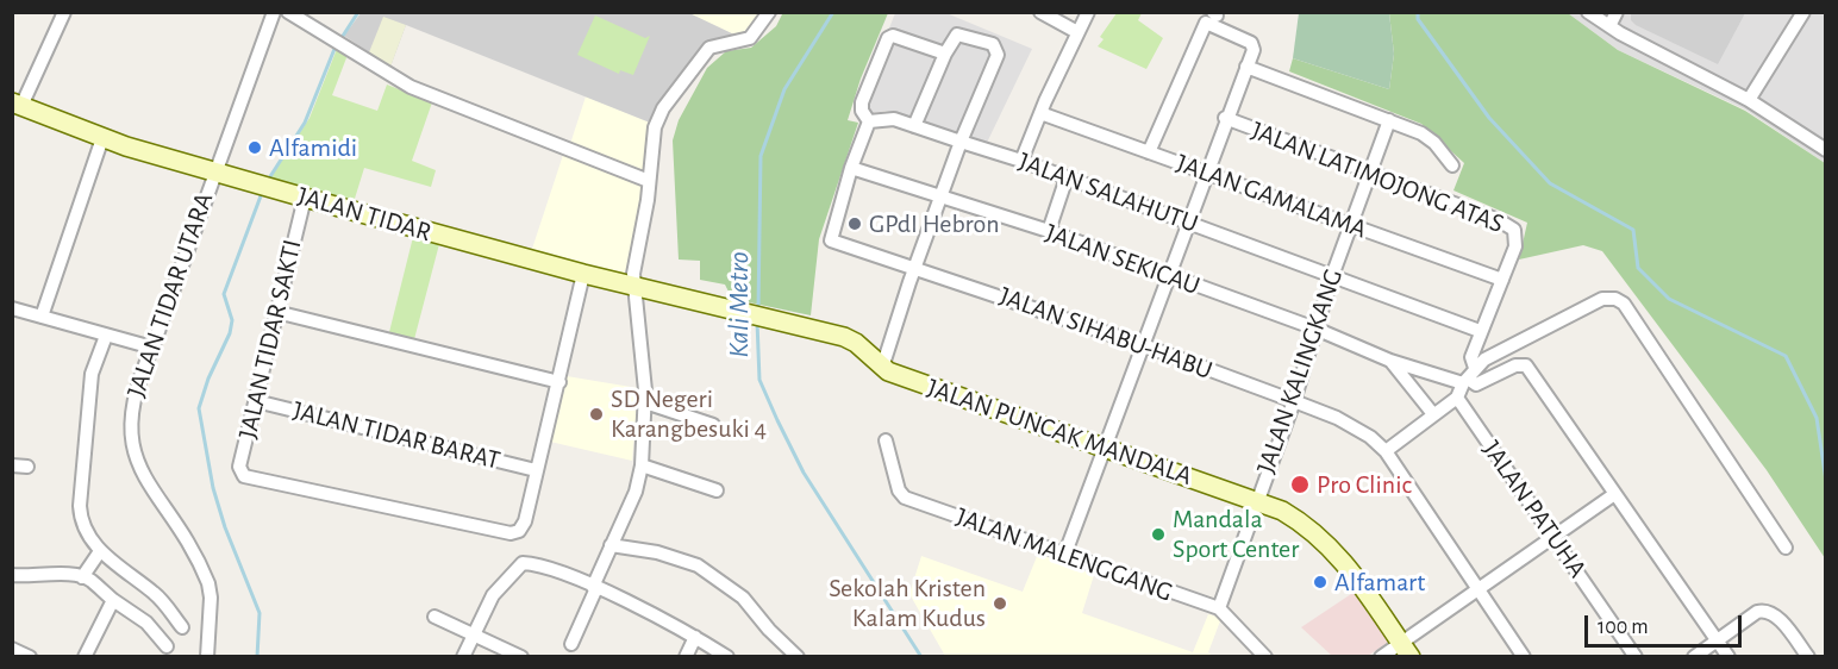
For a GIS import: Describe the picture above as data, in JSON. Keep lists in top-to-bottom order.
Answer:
{
  "streets": {
    "main road": ["JALAN TIDAR", "JALAN PUNCAK MANDALA"],
    "street": [
      "JALAN LATIMOJONG ATAS",
      "JALAN SALAHUTU",
      "JALAN GAMALAMA",
      "JALAN SEKICAU",
      "JALAN TIDAR UTARA",
      "JALAN SIHABU-HABU",
      "JALAN TIDAR SAKTI",
      "JALAN KALINGKANG",
      "JALAN TIDAR BARAT",
      "JALAN PATUHA",
      "JALAN MALENGGANG"
    ]
  },
  "crossings": [
    ["JALAN LATIMOJONG ATAS", "JALAN GAMALAMA"],
    ["JALAN LATIMOJONG ATAS", "JALAN KALINGKANG"],
    ["JALAN SALAHUTU", "JALAN KALINGKANG"],
    ["JALAN GAMALAMA", "JALAN KALINGKANG"],
    ["JALAN TIDAR", "JALAN TIDAR UTARA"],
    ["JALAN TIDAR", "JALAN TIDAR SAKTI"],
    ["JALAN TIDAR", "JALAN PUNCAK MANDALA"],
    ["JALAN SEKICAU", "JALAN SIHABU-HABU"],
    ["JALAN SEKICAU", "JALAN KALINGKANG"],
    ["JALAN SIHABU-HABU", "JALAN KALINGKANG"],
    ["JALAN TIDAR SAKTI", "JALAN TIDAR BARAT"],
    ["JALAN KALINGKANG", "JALAN PUNCAK MANDALA"],
    ["JALAN KALINGKANG", "JALAN MALENGGANG"]
  ],
  "water": ["Kali Metro"],
  "places": [
    "Alfamidi",
    "GPdI Hebron",
    "SD Negeri Karangbesuki 4",
    "Pro Clinic",
    "Mandala Sport Center",
    "Alfamart",
    "Sekolah Kristen Kalam Kudus"
  ],
  "scale_bar": "100 m"
}
